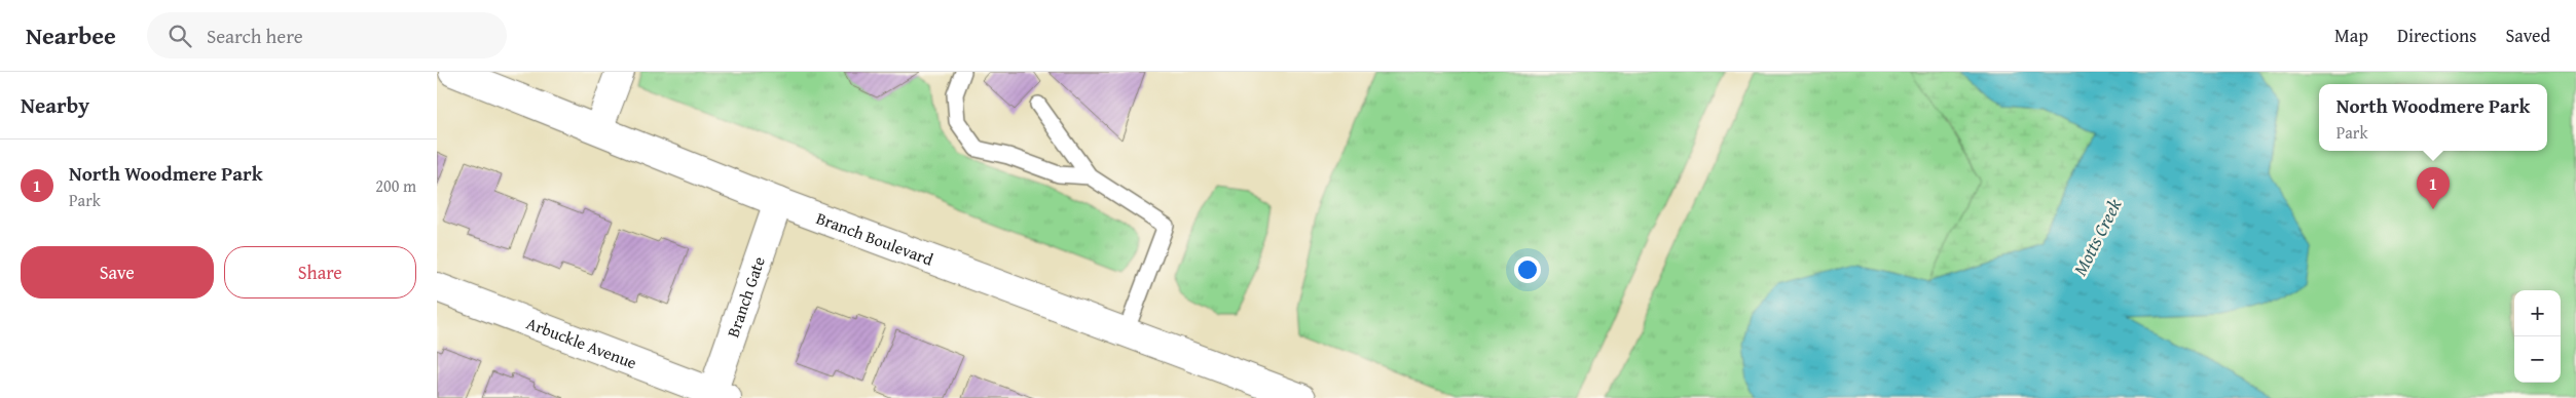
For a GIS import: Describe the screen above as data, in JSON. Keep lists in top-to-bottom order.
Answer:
{
  "streets": {
    "street": ["Branch Boulevard", "Branch Gate", "Arbuckle Avenue"]
  },
  "crossings": [
    ["Branch Boulevard", "Branch Gate"],
    ["Branch Gate", "Arbuckle Avenue"]
  ],
  "water": ["Motts Creek"],
  "page": {
    "header": "Nearbee",
    "search": "Search here",
    "nav": ["Map", "Directions", "Saved"],
    "heading": "Nearby",
    "popup": ["North Woodmere Park", "Park"],
    "list": [
      {
        "mark": "1",
        "name": "North Woodmere Park",
        "note": "Park",
        "value": "200 m"
      }
    ],
    "pins": "1",
    "buttons": ["Save", "Share"],
    "map_buttons": ["+", "−"]
  }
}
